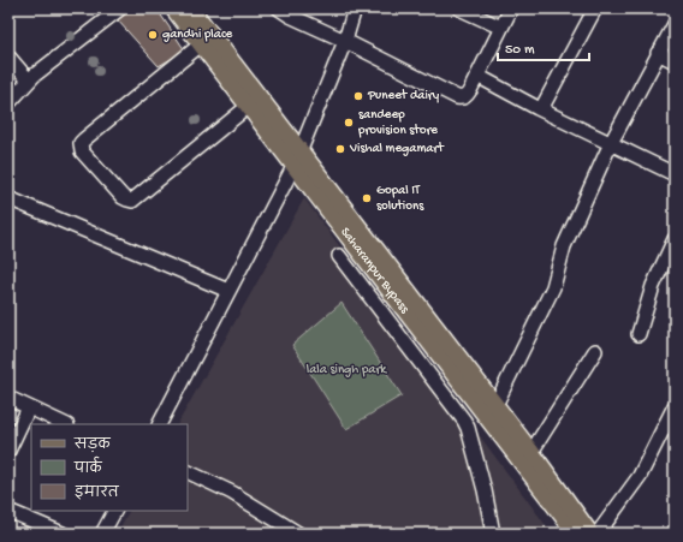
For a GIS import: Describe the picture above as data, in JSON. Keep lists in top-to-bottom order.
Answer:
{
  "streets": {
    "main road": ["Saharanpur Bypass"]
  },
  "parks": ["lala singh park"],
  "places": [
    "gandhi place",
    "Puneet dairy",
    "sandeep provision store",
    "Vishal megamart",
    "Gopal IT solutions"
  ],
  "legend": ["सड़क", "पार्क", "इमारत"],
  "scale_bar": "50 m"
}
